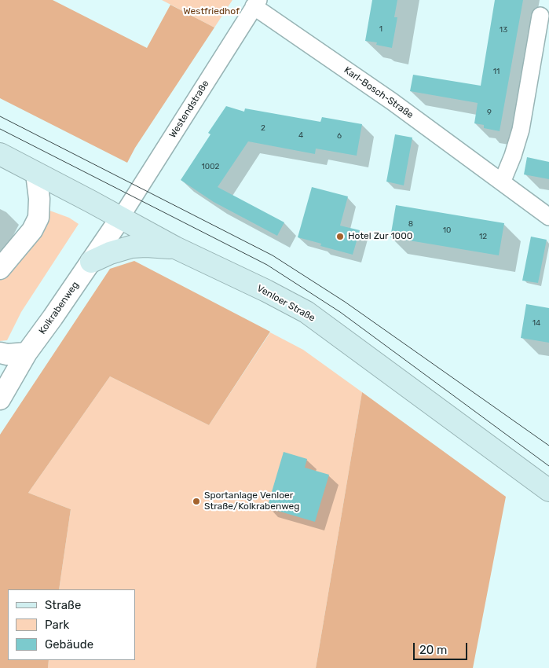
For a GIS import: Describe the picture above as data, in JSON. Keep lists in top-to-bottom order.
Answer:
{
  "streets": {
    "main road": ["Venloer Straße"],
    "street": ["Karl-Bosch-Straße", "Westendstraße", "Kolkrabenweg"]
  },
  "crossings": [
    ["Karl-Bosch-Straße", "Westendstraße"],
    ["Westendstraße", "Venloer Straße"],
    ["Westendstraße", "Kolkrabenweg"],
    ["Venloer Straße", "Kolkrabenweg"]
  ],
  "parks": ["Westfriedhof"],
  "places": ["Hotel Zur 1000", "Sportanlage Venloer Straße/Kolkrabenweg"],
  "house_numbers": [
    "1",
    "13",
    "11",
    "9",
    "2",
    "4",
    "6",
    "1002",
    "8",
    "10",
    "12",
    "14"
  ],
  "legend": ["Straße", "Park", "Gebäude"],
  "scale_bar": "20 m"
}
